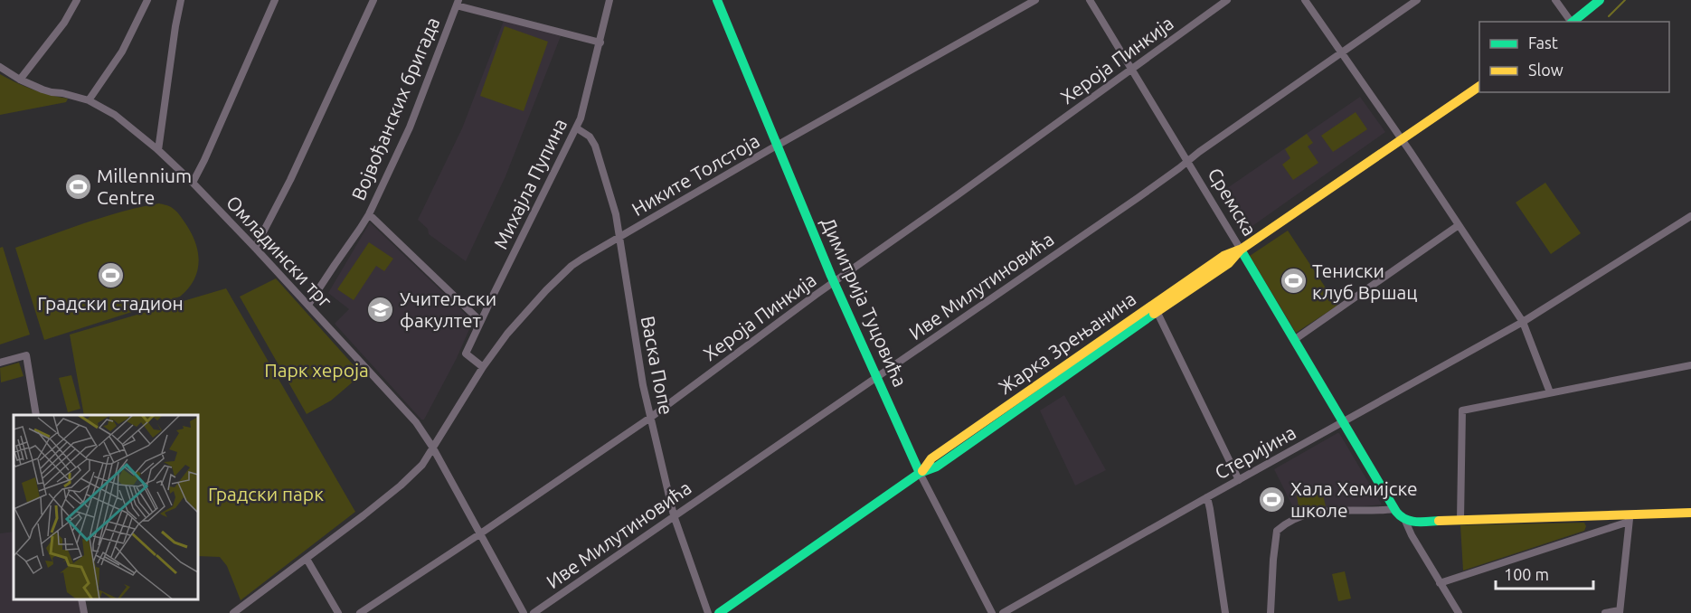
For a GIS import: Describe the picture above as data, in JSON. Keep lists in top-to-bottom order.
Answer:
{
  "streets": {
    "main road": ["Сремска", "Димитрија Туцовића", "Жарка Зрењанина"],
    "street": [
      "Хероја Пинкија",
      "Војвођанских бригада",
      "Никите Толстоја",
      "Михајла Пупина",
      "Омладински трг",
      "Иве Милутиновића",
      "Васка Попе",
      "Стеријина"
    ]
  },
  "crossings": [
    ["Хероја Пинкија", "Сремска"],
    ["Хероја Пинкија", "Омладински трг"],
    ["Хероја Пинкија", "Димитрија Туцовића"],
    ["Хероја Пинкија", "Васка Попе"],
    ["Војвођанских бригада", "Михајла Пупина"],
    ["Војвођанских бригада", "Омладински трг"],
    ["Никите Толстоја", "Михајла Пупина"],
    ["Никите Толстоја", "Омладински трг"],
    ["Никите Толстоја", "Димитрија Туцовића"],
    ["Никите Толстоја", "Васка Попе"],
    ["Михајла Пупина", "Васка Попе"],
    ["Сремска", "Иве Милутиновића"],
    ["Сремска", "Жарка Зрењанина"],
    ["Сремска", "Стеријина"],
    ["Иве Милутиновића", "Димитрија Туцовића"],
    ["Иве Милутиновића", "Васка Попе"],
    ["Димитрија Туцовића", "Жарка Зрењанина"]
  ],
  "parks": ["Парк хероја", "Градски парк"],
  "places": {
    "sports": [
      "Millennium Centre",
      "Градски стадион",
      "Тениски клуб Вршац",
      "Хала Хемијске школе"
    ],
    "school or university": ["Учитељски факултет"]
  },
  "legend": ["Fast", "Slow"],
  "scale_bar": "100 m"
}
